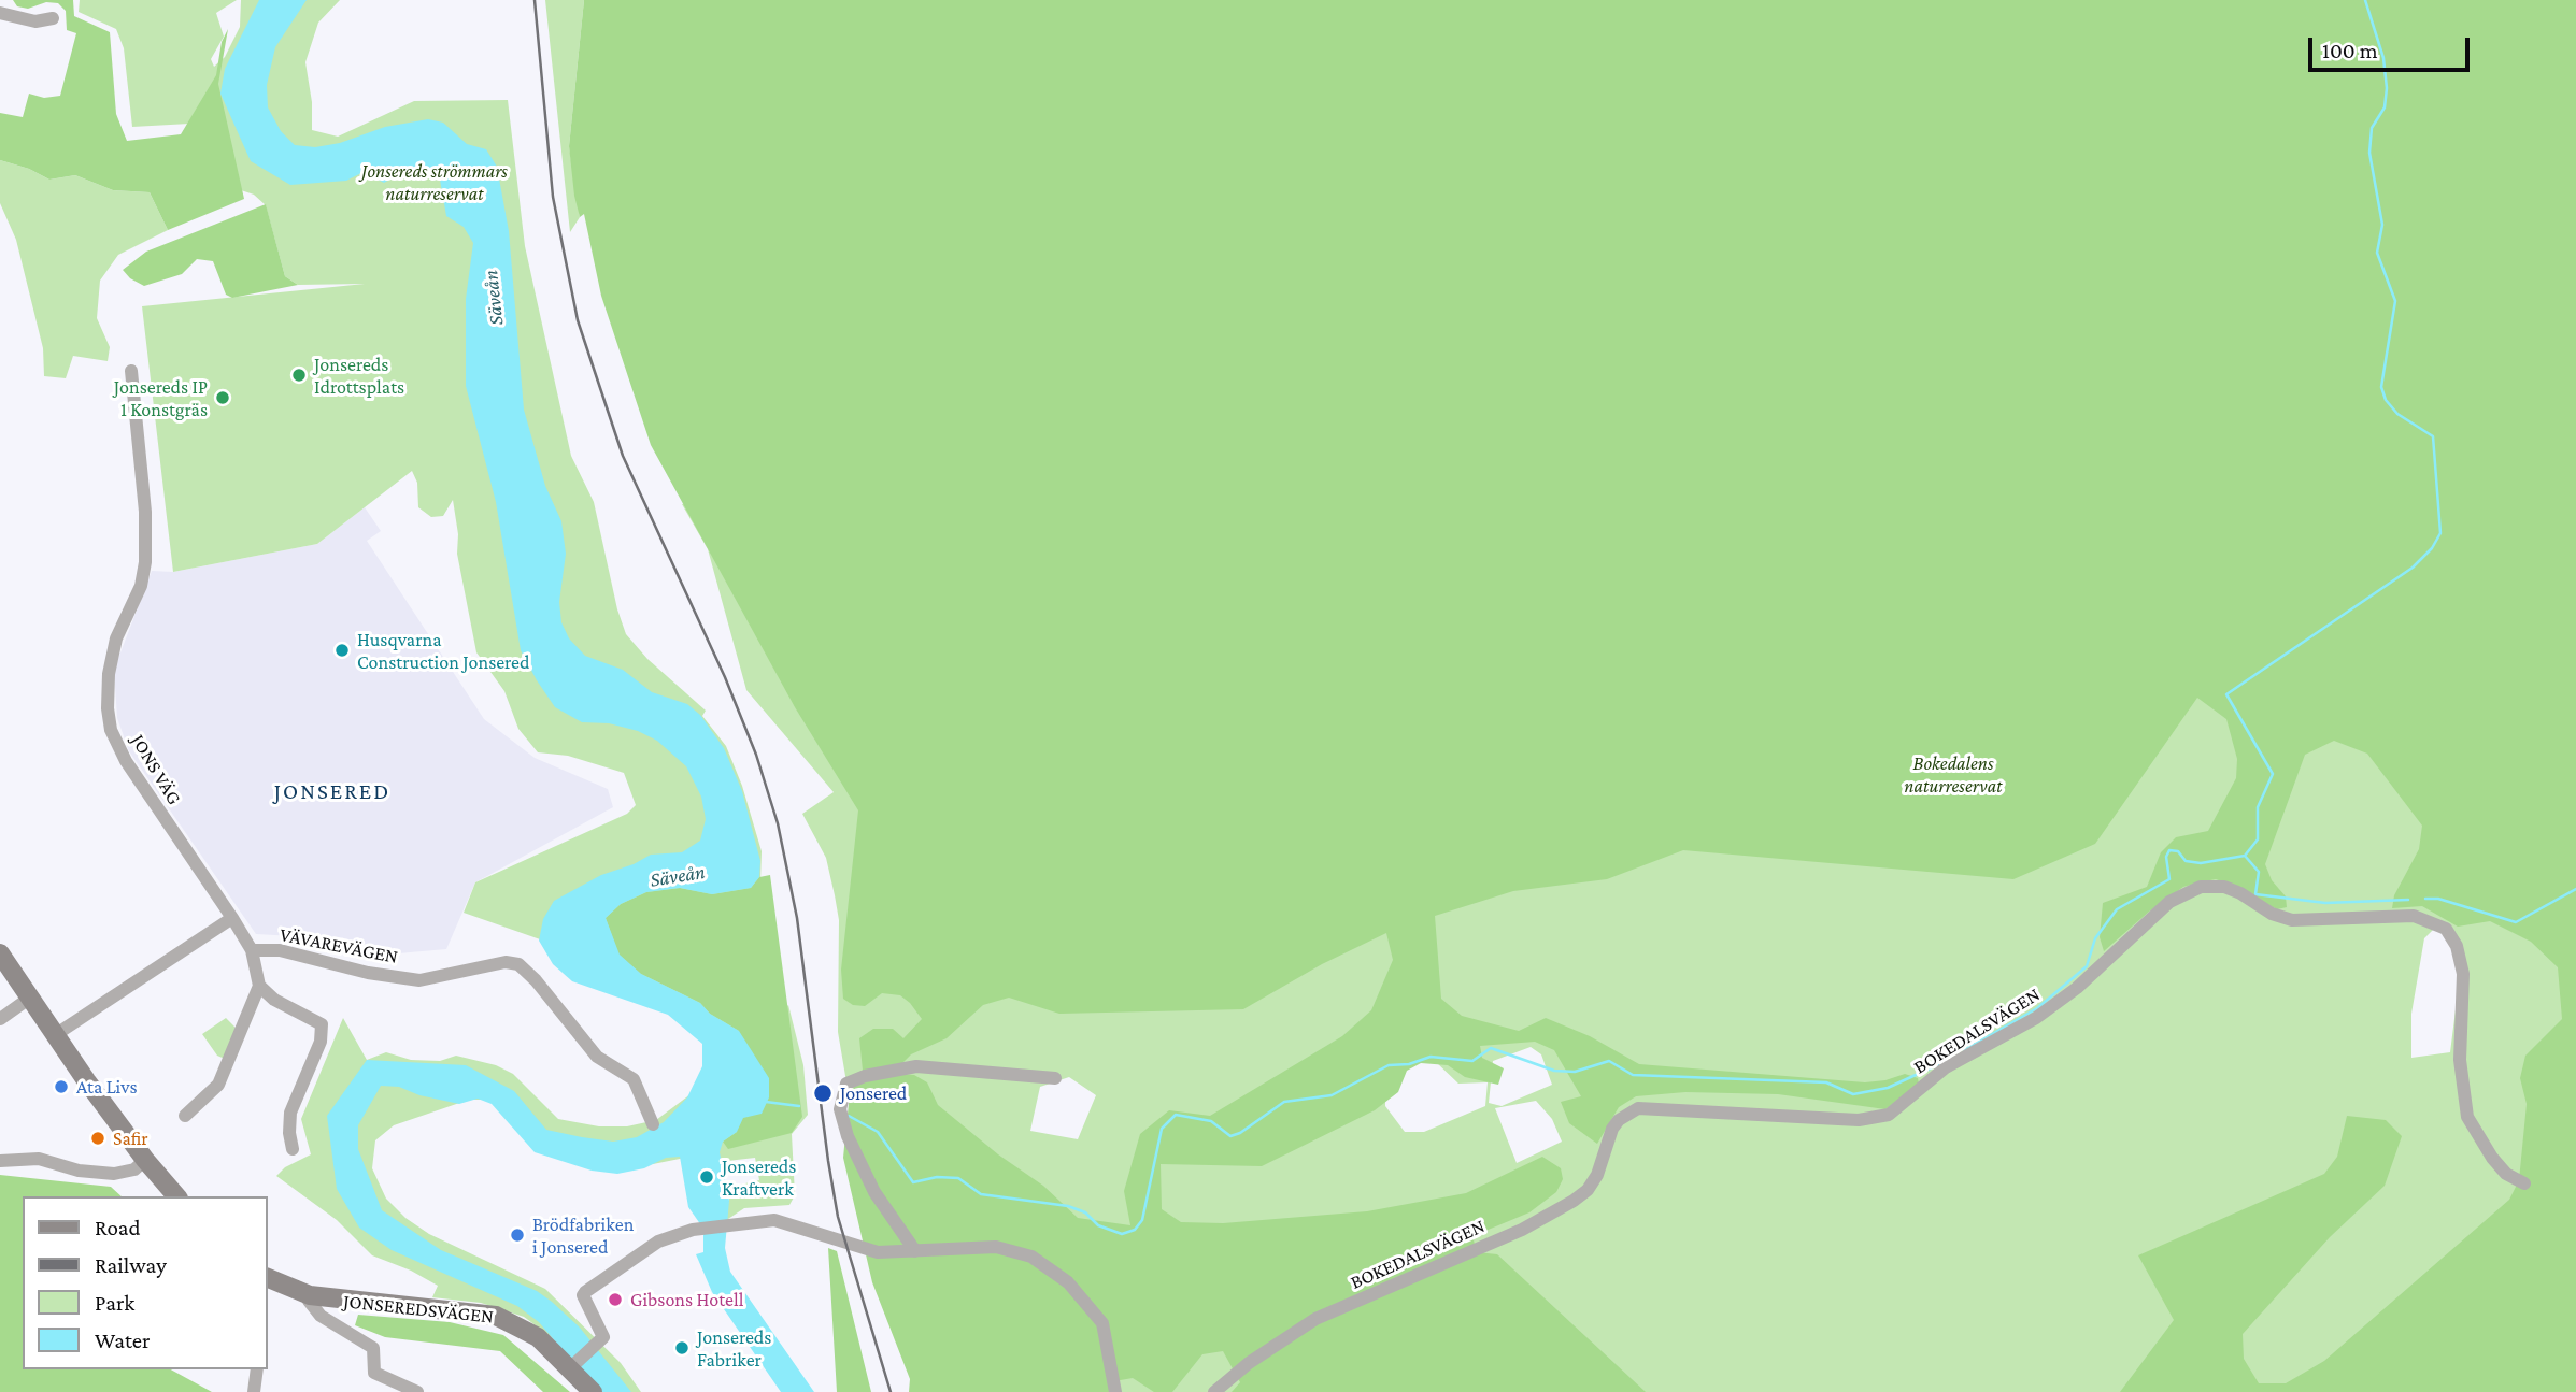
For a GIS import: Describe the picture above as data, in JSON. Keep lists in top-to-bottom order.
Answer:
{
  "streets": {
    "street": [
      "JONS VÄG",
      "VÄVAREVÄGEN",
      "BOKEDALSVÄGEN",
      "JONSEREDSVÄGEN"
    ]
  },
  "crossings": [
    ["JONS VÄG", "VÄVAREVÄGEN"]
  ],
  "districts": ["JONSERED"],
  "water": ["Säveån"],
  "parks": ["Jonsereds strömmars naturreservat", "Bokedalens naturreservat"],
  "places": [
    "Jonsereds Idrottsplats",
    "Jonsereds IP 1 Konstgräs",
    "Husqvarna Construction Jonsered",
    "Ata Livs",
    "Jonsered",
    "Safir",
    "Jonsereds Kraftverk",
    "Brödfabriken i Jonsered",
    "Gibsons Hotell",
    "Jonsereds Fabriker"
  ],
  "legend": [
    "Road",
    "Railway",
    "Park",
    "Water"
  ],
  "scale_bar": "100 m"
}
